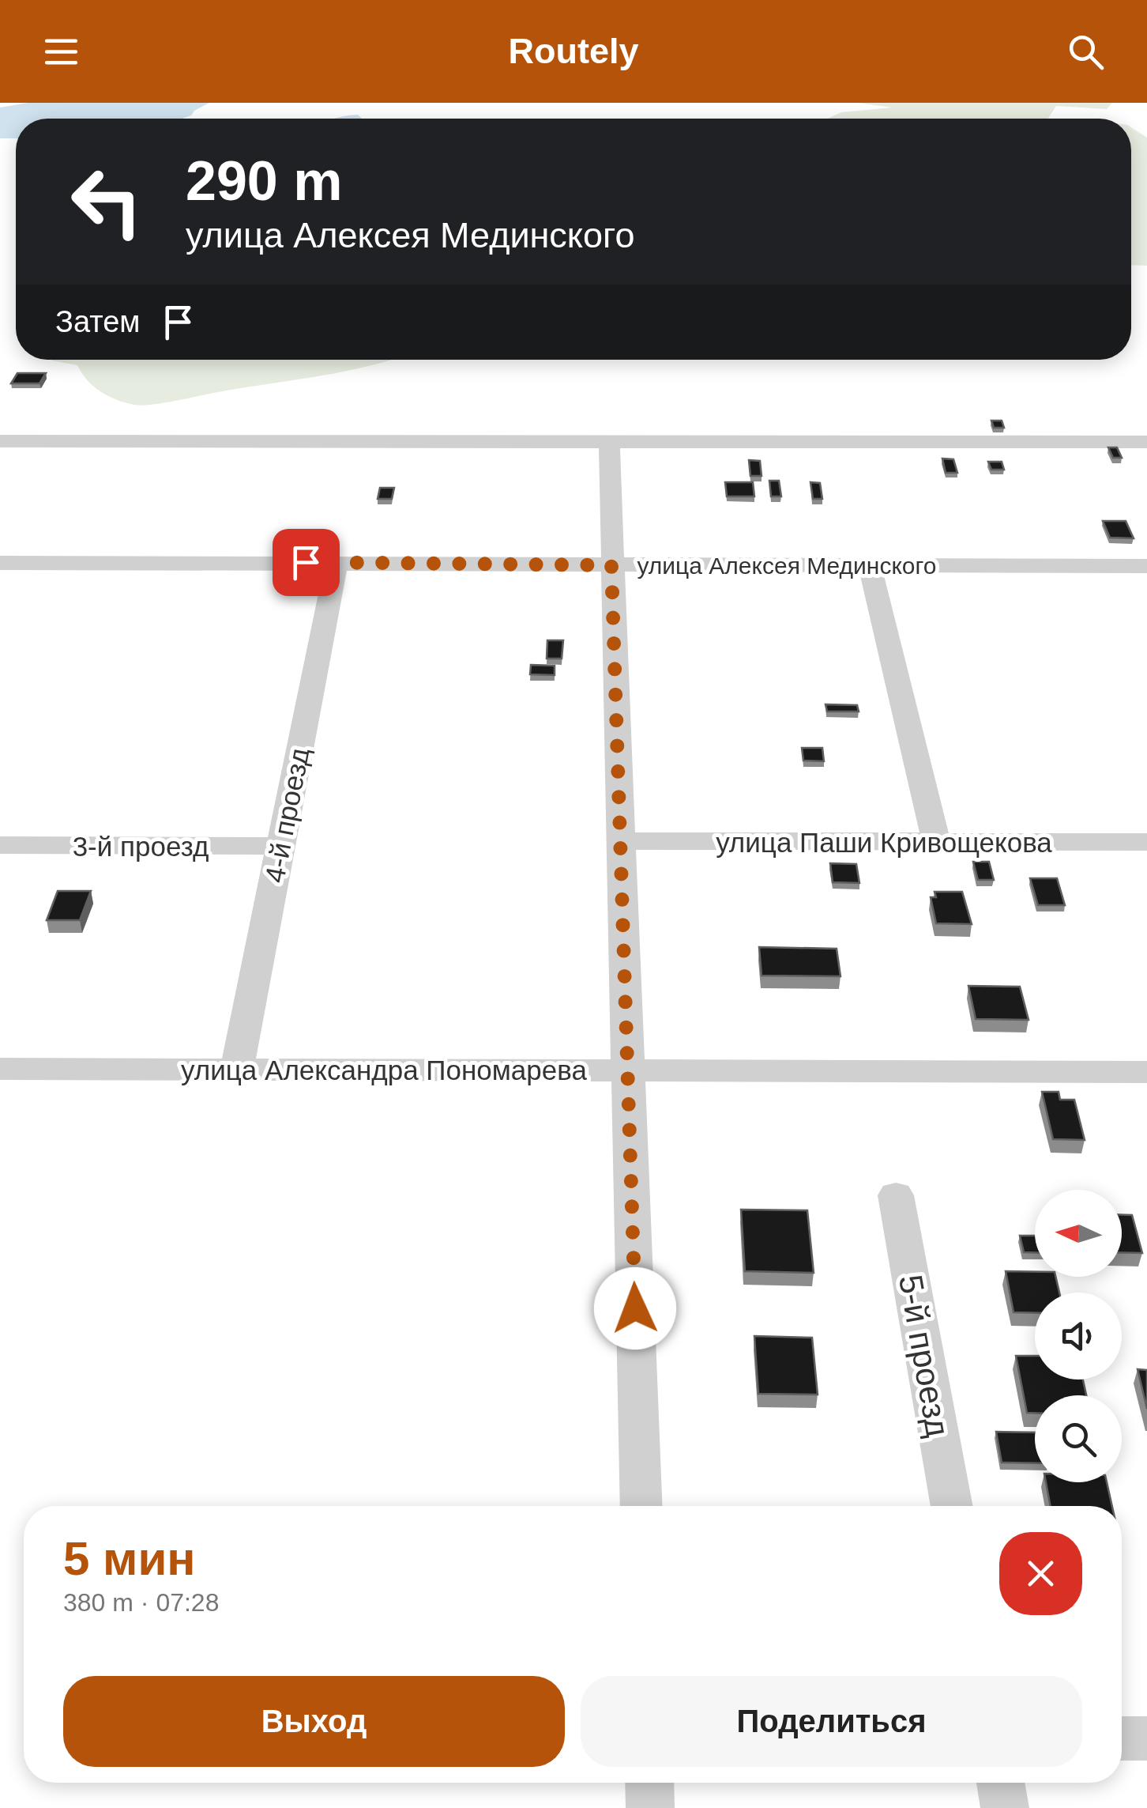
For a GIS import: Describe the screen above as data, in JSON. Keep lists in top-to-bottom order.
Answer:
{
  "streets": {
    "street": [
      "улица Алексея Мединского",
      "4-й проезд",
      "улица Паши Кривощекова",
      "3-й проезд",
      "улица Александра Пономарева",
      "5-й проезд"
    ]
  },
  "crossings": [
    ["улица Алексея Мединского", "4-й проезд"],
    ["4-й проезд", "3-й проезд"],
    ["4-й проезд", "улица Александра Пономарева"]
  ],
  "north": "left",
  "page": {
    "header": "Routely",
    "turn": ["290 m", "улица Алексея Мединского"],
    "then": "Затем",
    "heading": ["5 мин", "380 m · 07:28"],
    "buttons": ["Выход", "Поделиться"]
  }
}
